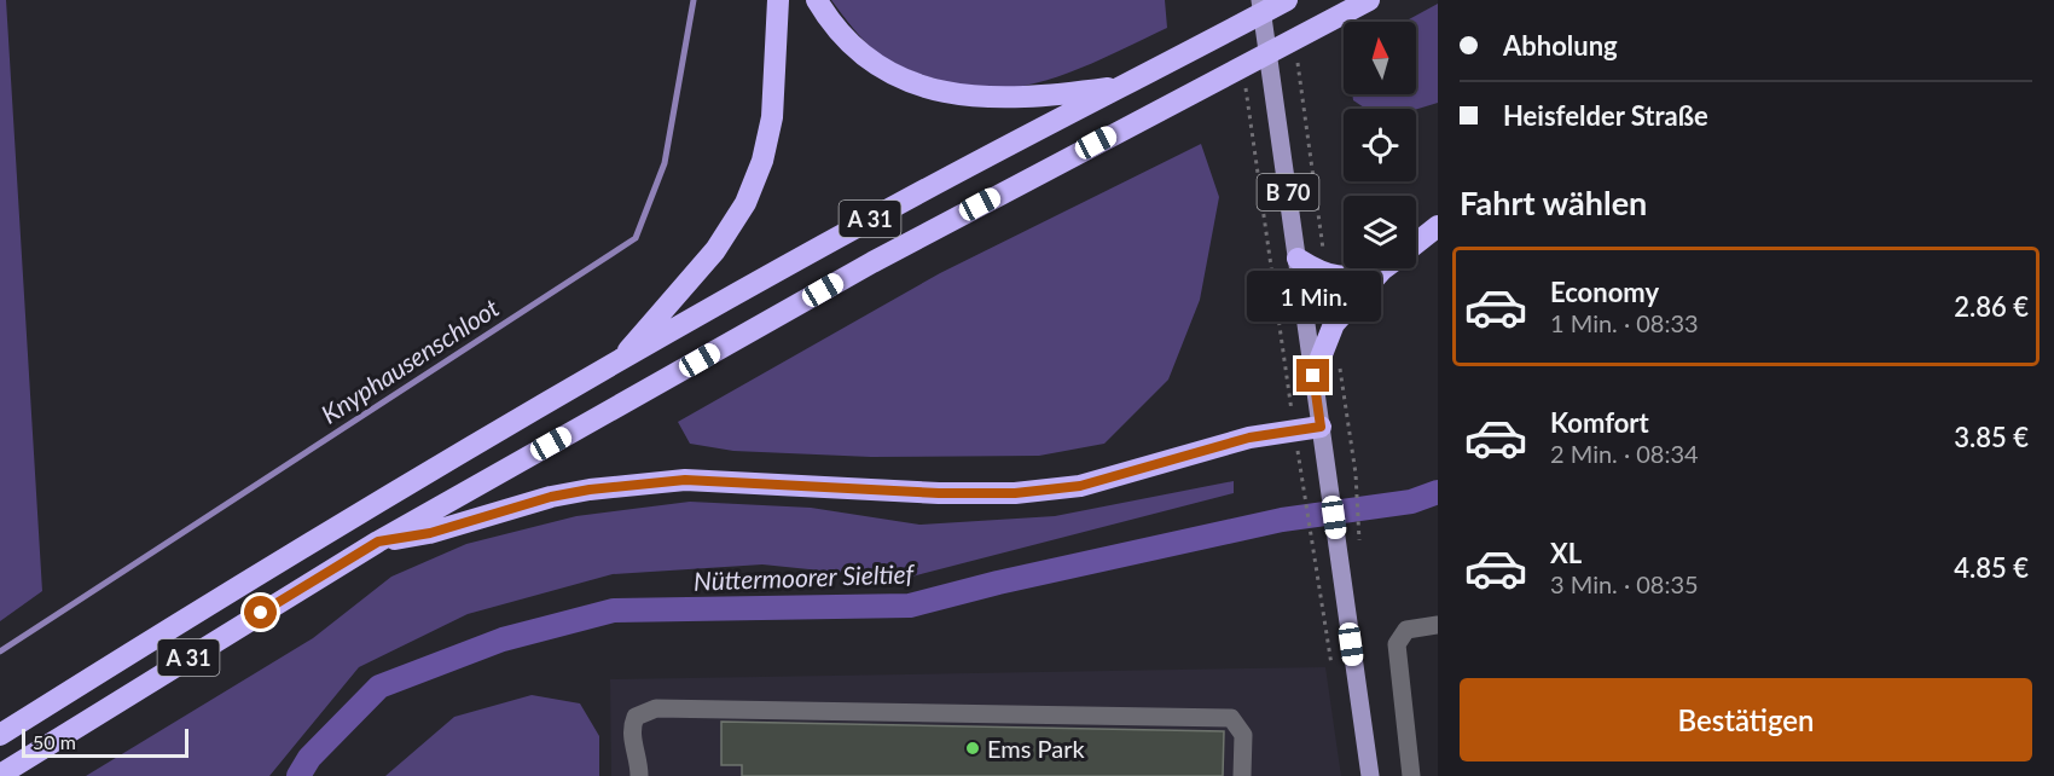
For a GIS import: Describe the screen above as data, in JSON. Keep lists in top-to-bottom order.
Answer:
{
  "streets": {
    "highway": ["A 31"],
    "main road": ["B 70"]
  },
  "water": ["Knyphausenschloot", "Nüttermoorer Sieltief"],
  "places": ["Ems Park"],
  "scale_bar": "50 m",
  "north": "top",
  "page": {
    "banner": ["Abholung", "Heisfelder Straße"],
    "heading": "Fahrt wählen",
    "list": [
      {
        "name": "Economy",
        "note": "1 Min. · 08:33",
        "value": "2.86 €"
      },
      {
        "name": "Komfort",
        "note": "2 Min. · 08:34",
        "value": "3.85 €"
      },
      {
        "name": "XL",
        "note": "3 Min. · 08:35",
        "value": "4.85 €"
      }
    ],
    "bubble": "1 Min.",
    "buttons": "Bestätigen",
    "scale": "50 m"
  }
}
